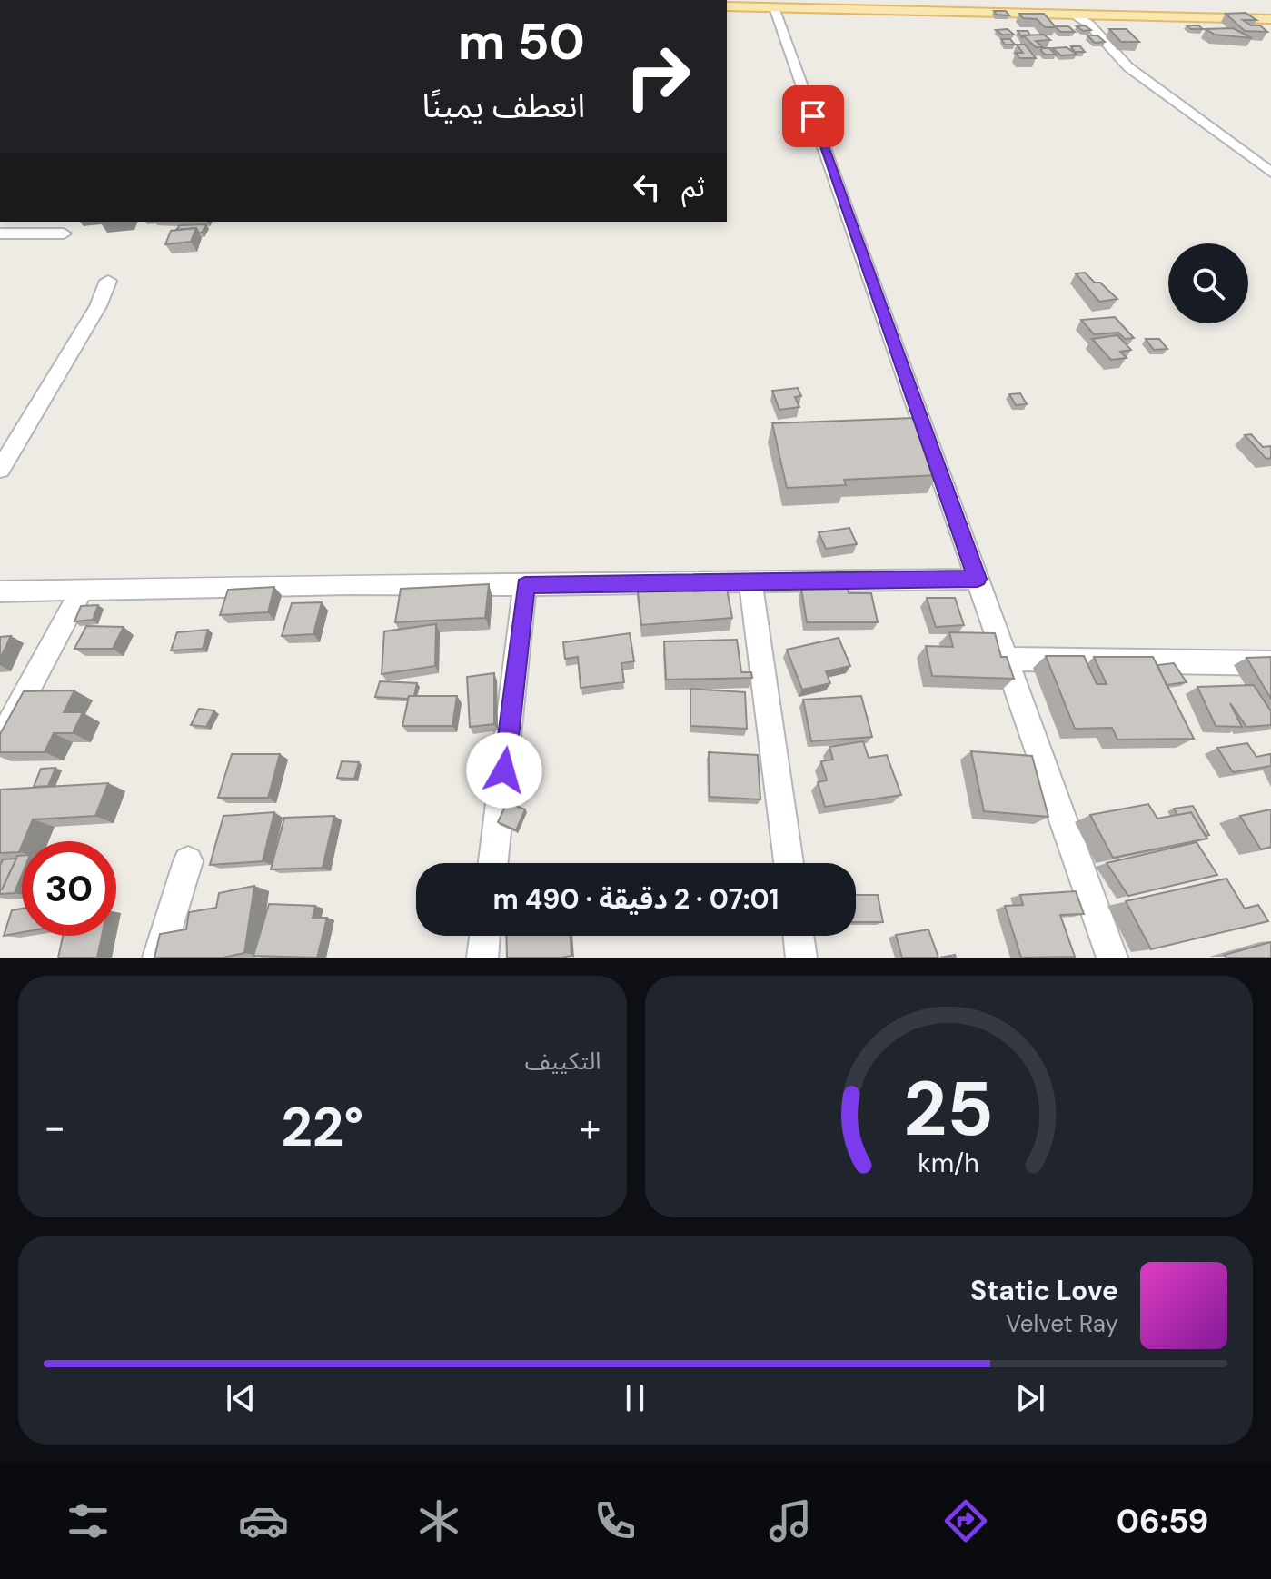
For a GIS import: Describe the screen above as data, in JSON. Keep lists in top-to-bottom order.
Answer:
{
  "page": {
    "turn": ["50 m", "انعطف يمينًا"],
    "then": "ثم",
    "limit": "30",
    "trip": "07:01 · 2 دقيقة · 490 m",
    "tile": "التكييف",
    "heat": ["−", "22°", "+"],
    "song": ["Static Love", "Velvet Ray"],
    "tabs": "06:59",
    "gauge": ["25", "km/h"]
  }
}
